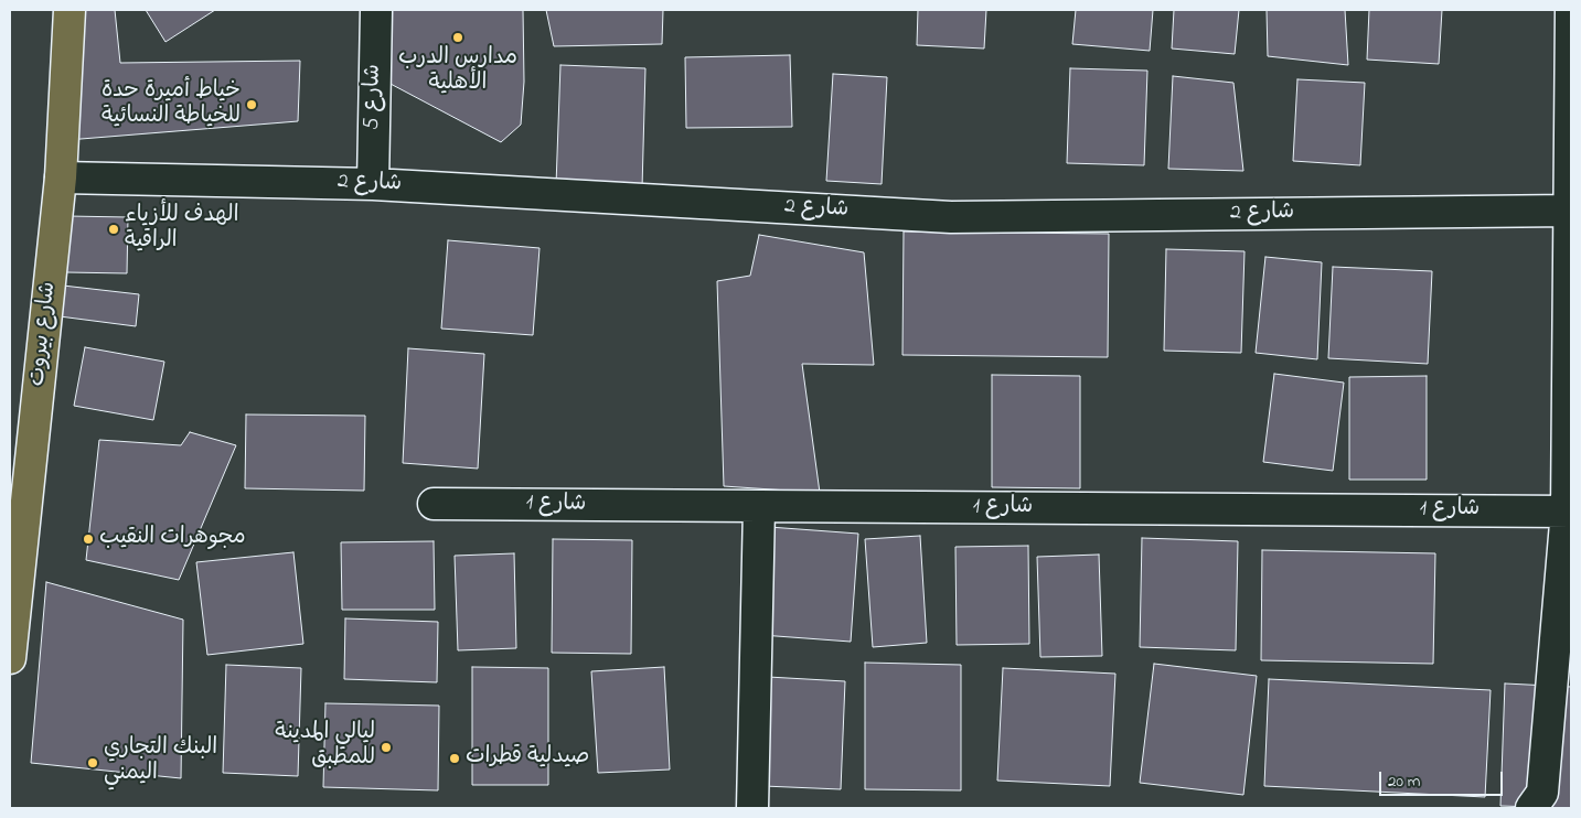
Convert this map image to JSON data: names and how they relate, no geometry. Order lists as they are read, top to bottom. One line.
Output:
{"streets":{"main road":["شارع بيروت"],"street":["شارع 5","شارع 2","شارع 1"]},"crossings":[["شارع 5","شارع 2"],["شارع 2","شارع بيروت"]],"places":["مدارس الدرب الأهلية","خياط أميرة حدة للخياطة النسائية","الهدف للأزياء الراقية","مجوهرات النقيب","ليالي المدينة للمطبق","صيدلية قطرات","البنك التجاري اليمني"],"scale_bar":"20 m"}
